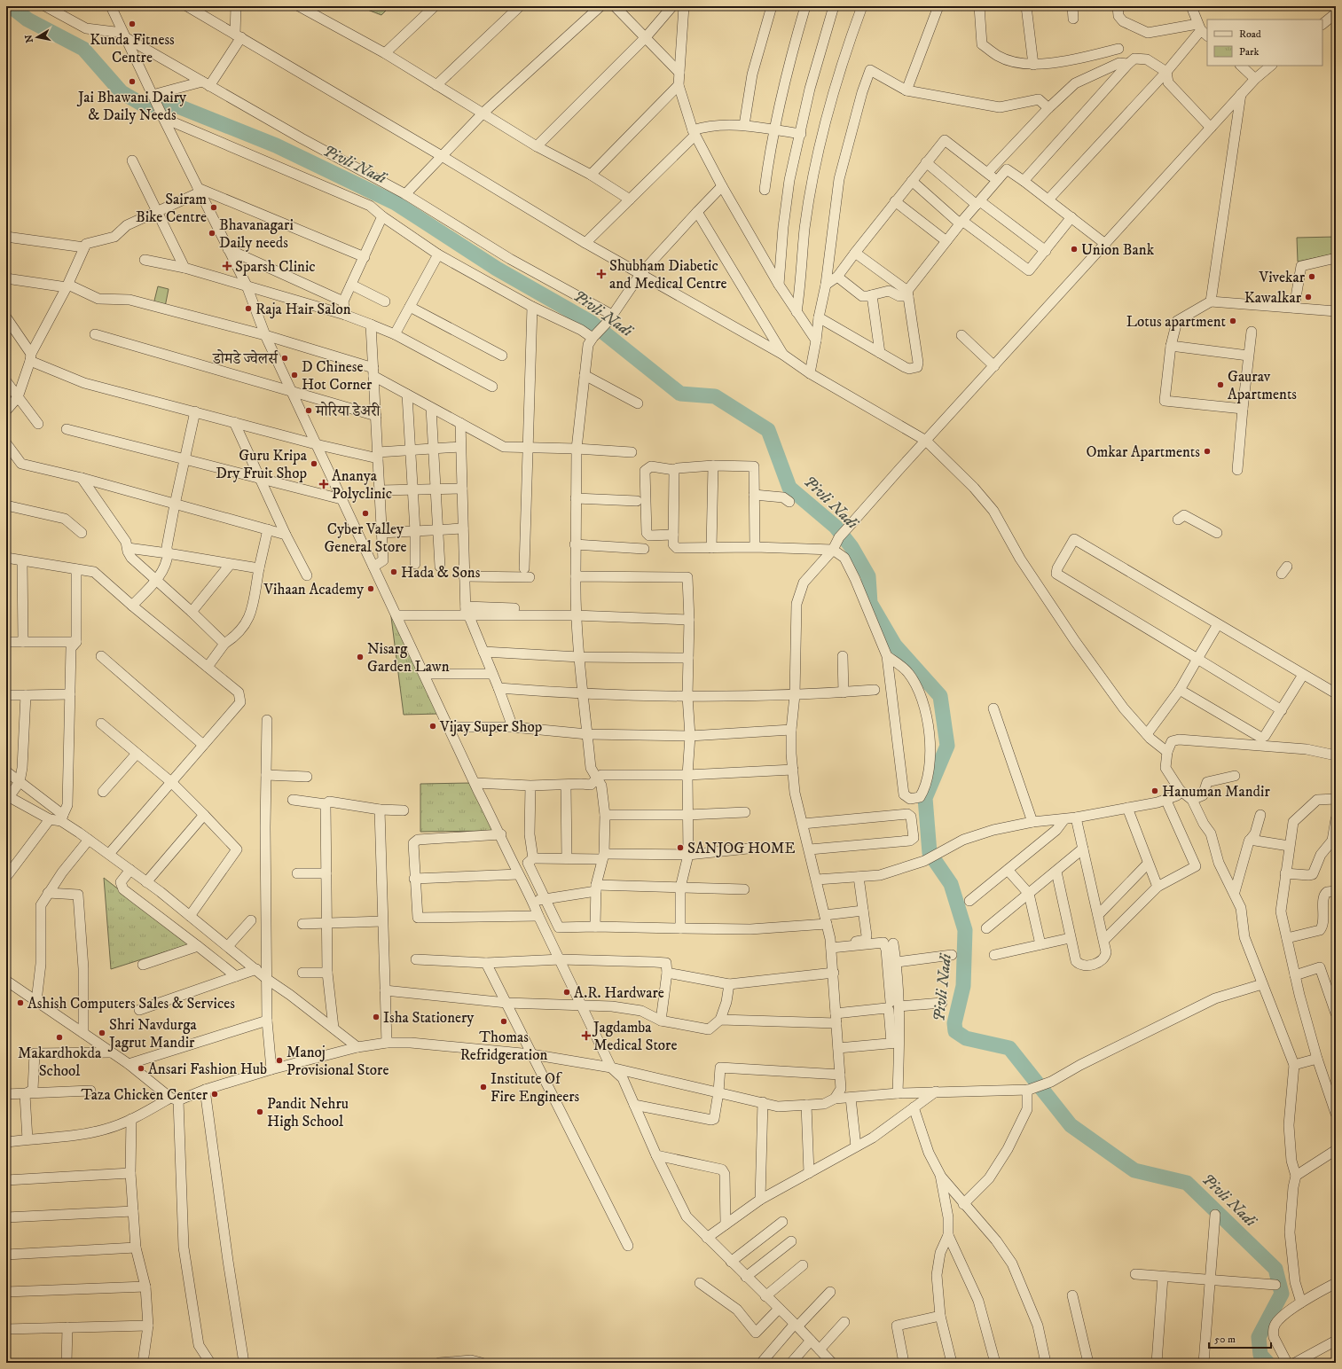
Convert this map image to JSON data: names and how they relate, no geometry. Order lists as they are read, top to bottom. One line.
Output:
{"water":["Pivli Nadi"],"places":{"other":["Kunda Fitness Centre","Jai Bhawani Dairy & Daily Needs","Sairam Bike Centre","Bhavanagari Daily needs","Union Bank","Vivekar","Kawalkar","Raja Hair Salon","Lotus apartment","डोमडे ज्वेलर्स","D Chinese Hot Corner","Gaurav Apartments","मोरिया डेअरी","Omkar Apartments","Guru Kripa Dry Fruit Shop","Cyber Valley General Store","Hada & Sons","Vihaan Academy","Nisarg Garden Lawn","Vijay Super Shop","Hanuman Mandir","SANJOG HOME","A.R. Hardware","Ashish Computers Sales & Services","Isha Stationery","Thomas Refridgeration","Shri Navdurga Jagrut Mandir","Makardhokda School","Manoj Provisional Store","Ansari Fashion Hub","Institute Of Fire Engineers","Taza Chicken Center","Pandit Nehru High School"],"health":["Sparsh Clinic","Shubham Diabetic and Medical Centre","Ananya Polyclinic","Jagdamba Medical Store"]},"legend":["Road","Park"],"scale_bar":"50 m","north":"left"}
